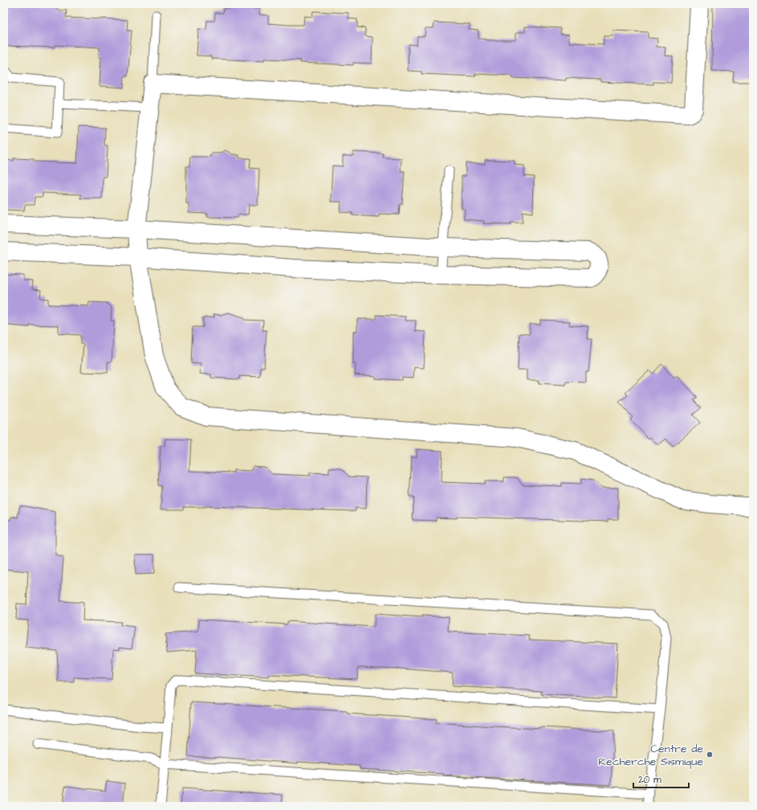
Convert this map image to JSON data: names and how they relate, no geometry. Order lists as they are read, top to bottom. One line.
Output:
{"places":["Centre de Recherche Sismique"],"scale_bar":"20 m"}
